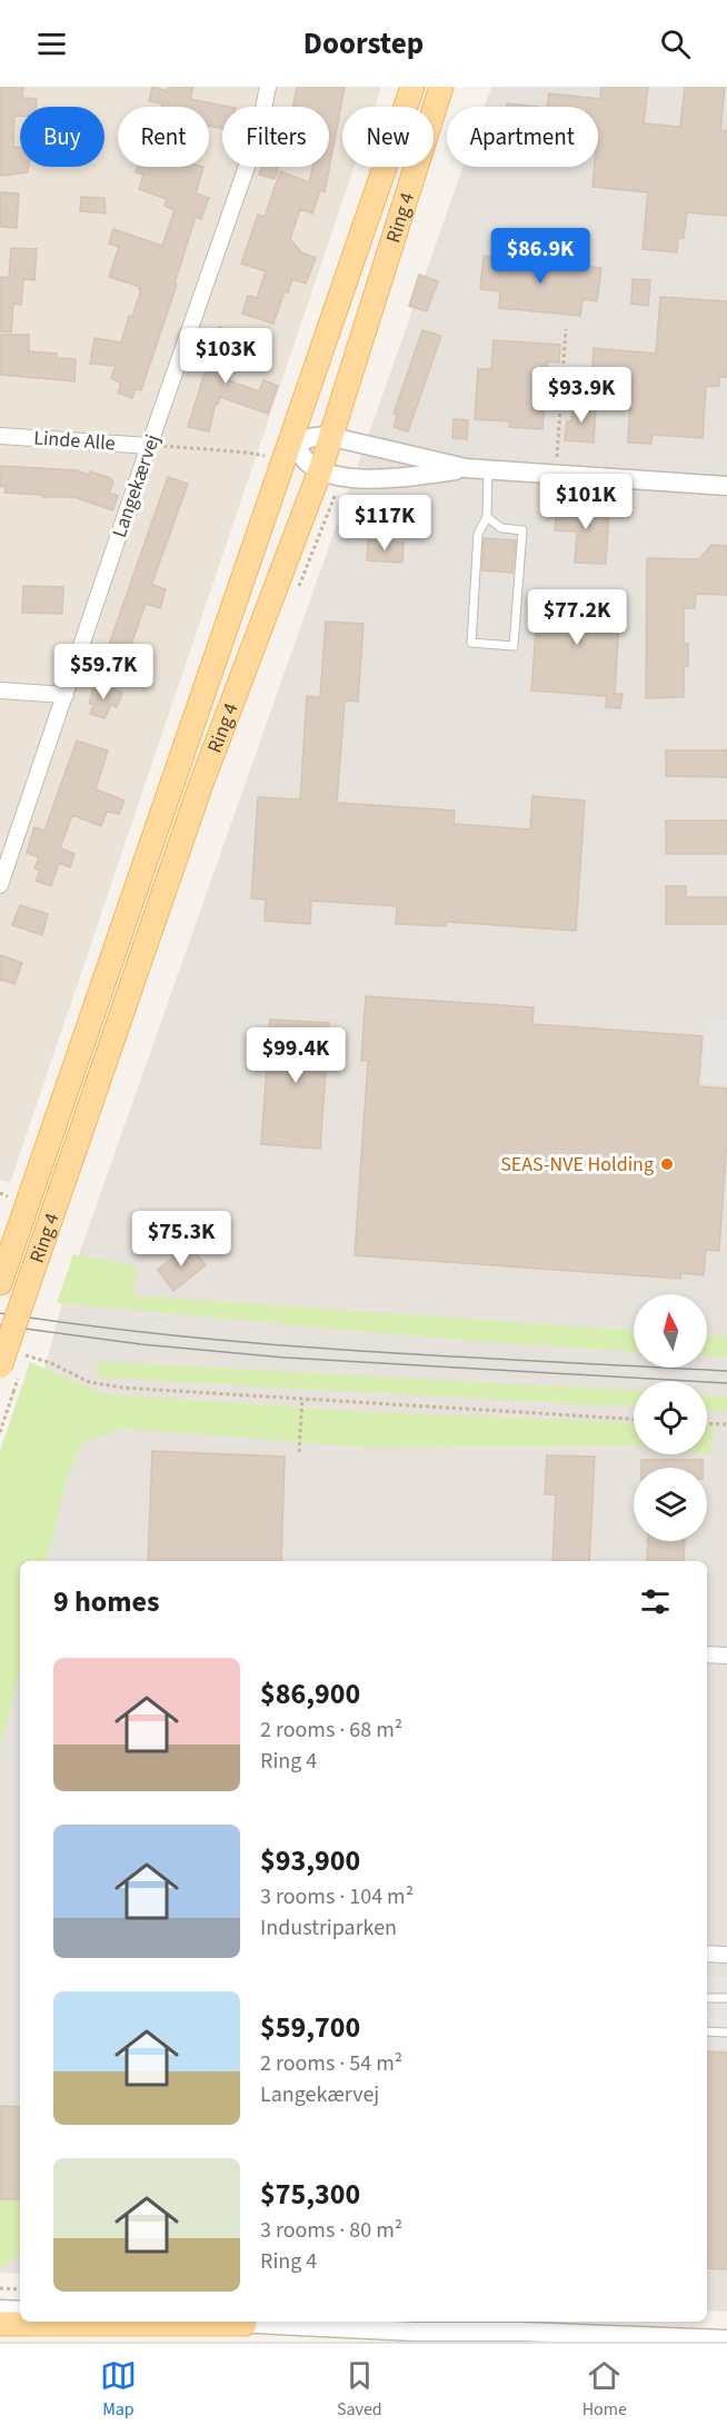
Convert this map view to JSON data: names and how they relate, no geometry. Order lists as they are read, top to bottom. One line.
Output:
{"streets":{"main road":["Ring 4"],"street":["Linde Alle","Langekærvej"]},"crossings":[["Linde Alle","Langekærvej"]],"places":["SEAS-NVE Holding"],"north":"top","page":{"header":"Doorstep","chip":["Buy","Rent","Filters","New","Apartment"],"price":["$86.9K","$103K","$93.9K","$101K","$117K","$77.2K","$59.7K","$99.4K","$75.3K"],"heading":"9 homes","list":[{"name":"$86,900","note":"2 rooms · 68 m² · Ring 4"},{"name":"$93,900","note":"3 rooms · 104 m² · Industriparken"},{"name":"$59,700","note":"2 rooms · 54 m² · Langekærvej"},{"name":"$75,300","note":"3 rooms · 80 m² · Ring 4"}],"tabs":["Map","Saved","Home"]}}
